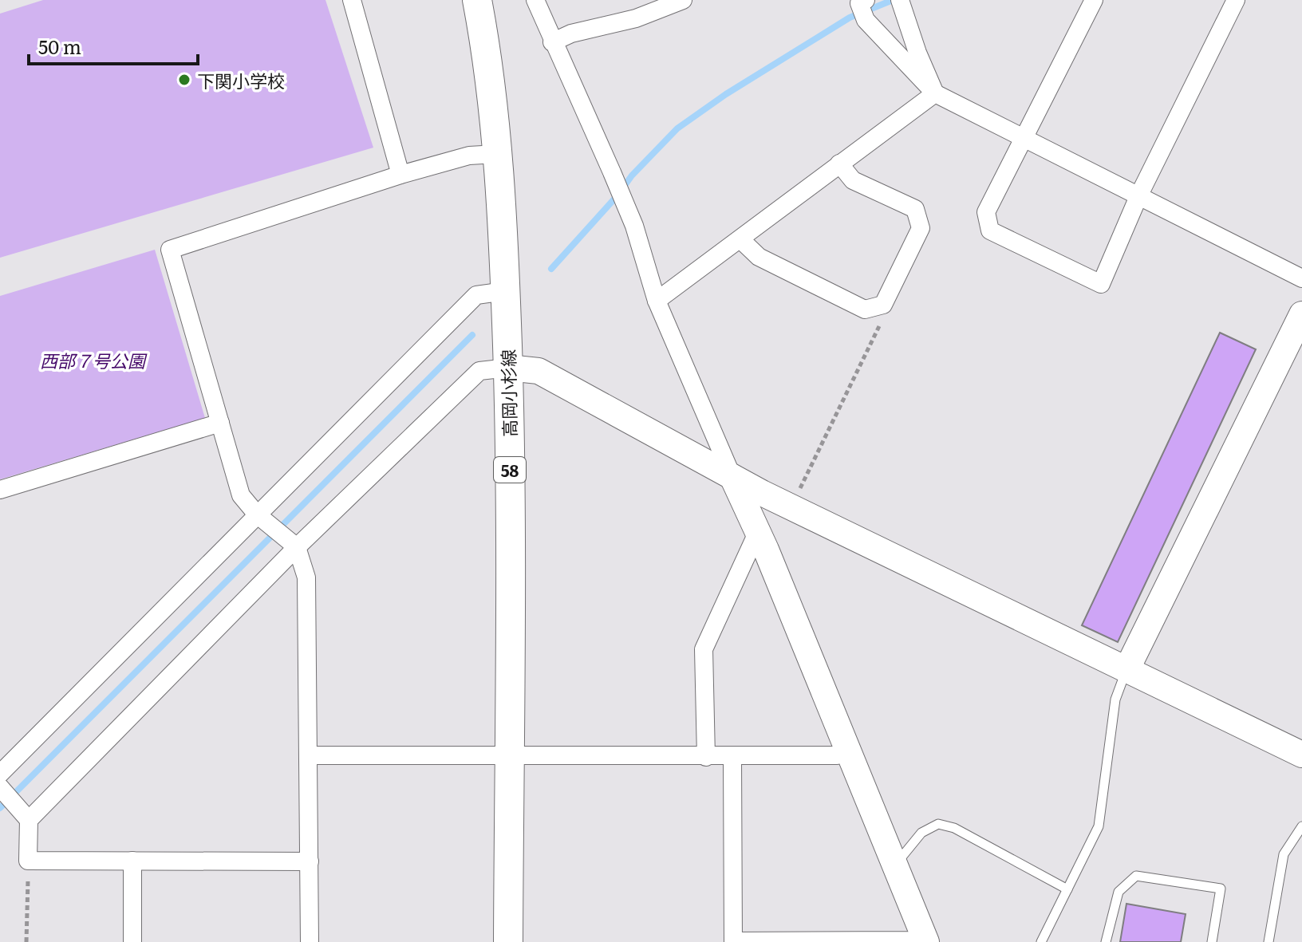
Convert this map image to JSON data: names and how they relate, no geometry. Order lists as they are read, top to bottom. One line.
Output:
{"streets":{"main road":["高岡小杉線","58"]},"parks":["西部７号公園"],"places":["下関小学校"],"scale_bar":"50 m"}
